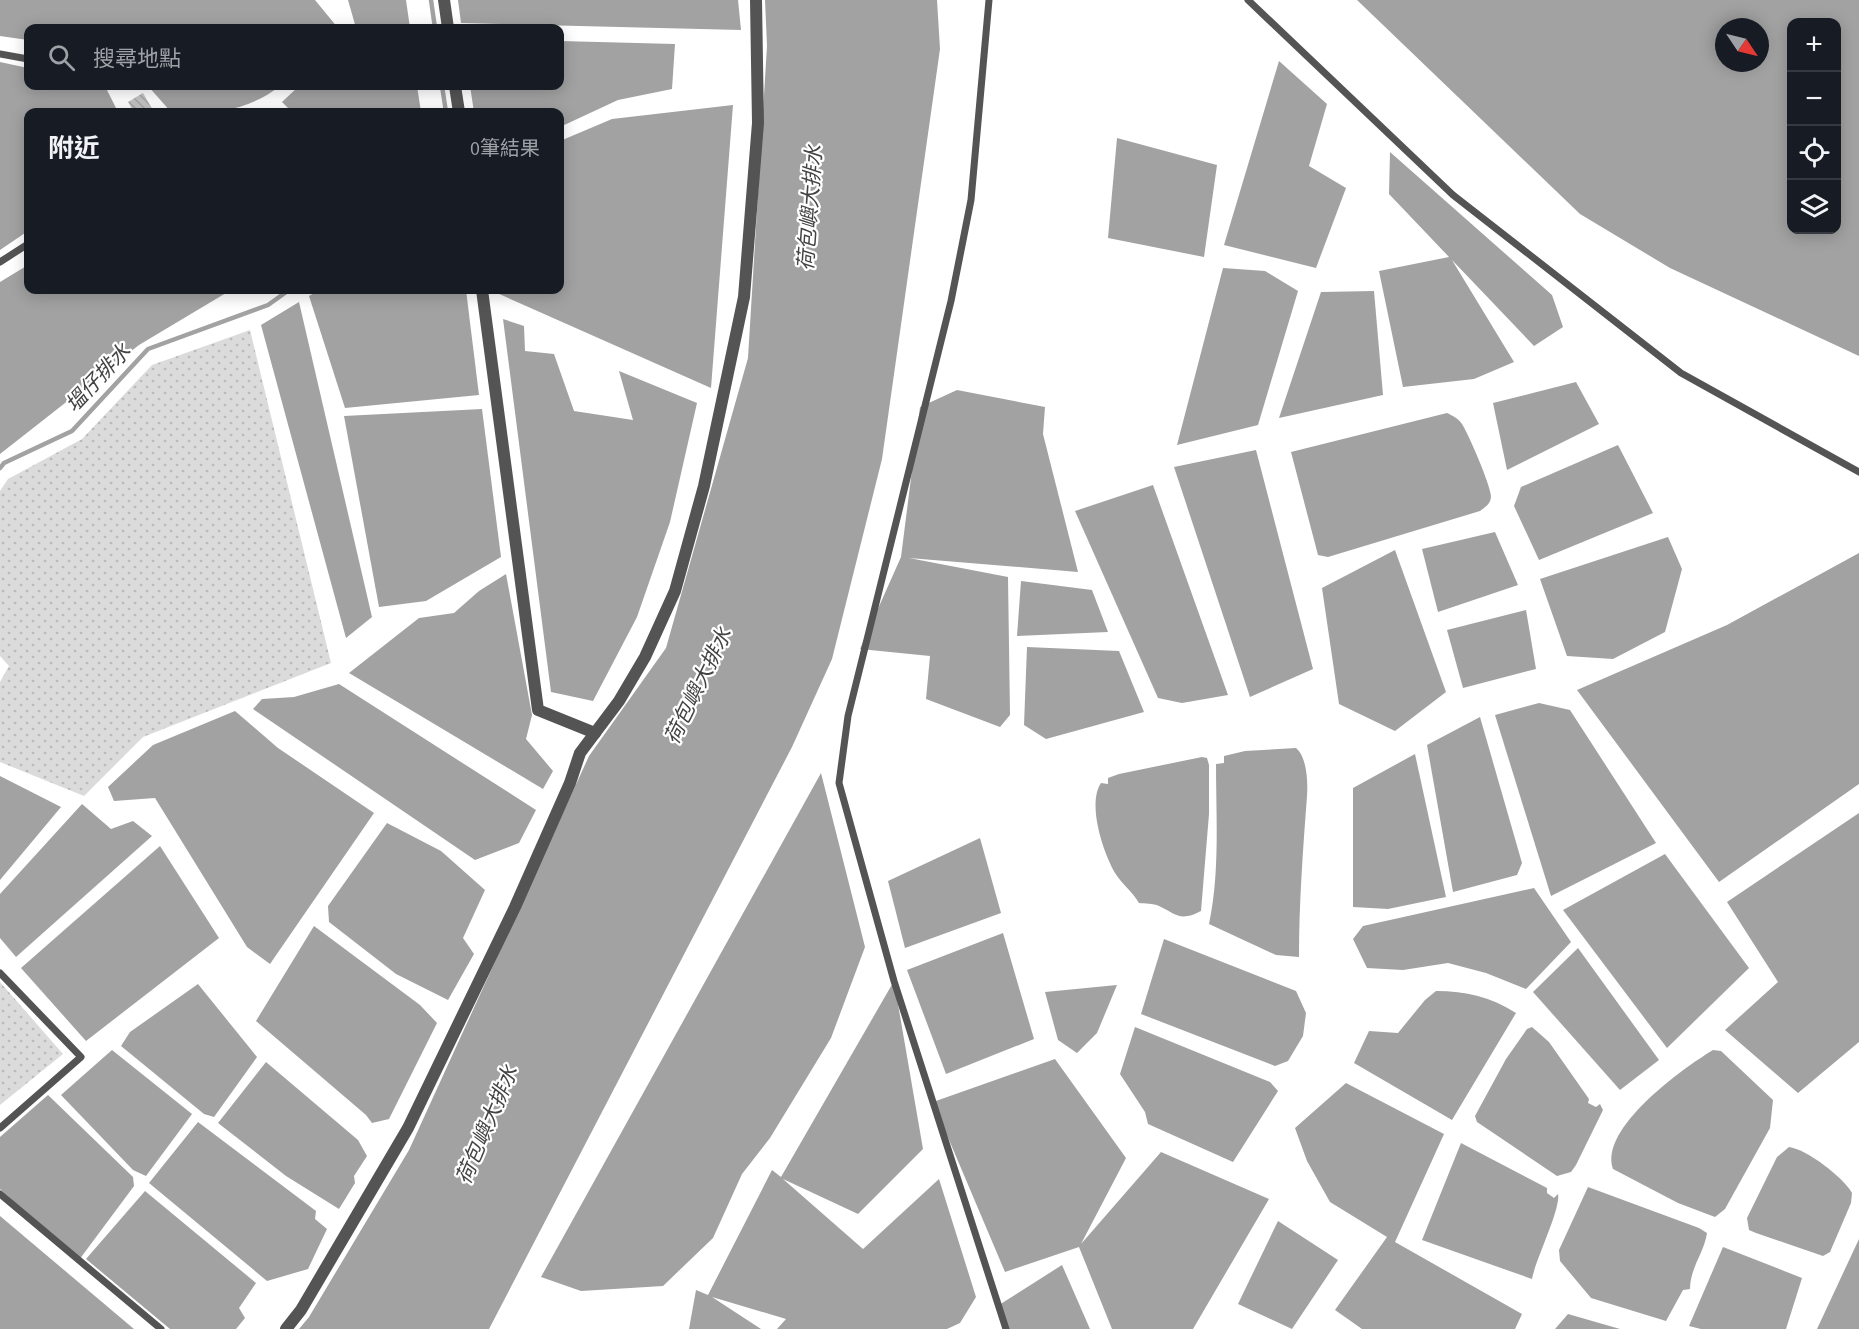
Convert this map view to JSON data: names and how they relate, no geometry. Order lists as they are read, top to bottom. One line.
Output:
{"water":["荷包嶼大排水","塭仔排水"],"north":"bottom right","page":{"map_buttons":["+","−"],"search":"搜尋地點","heading":["附近","0筆結果"]}}
